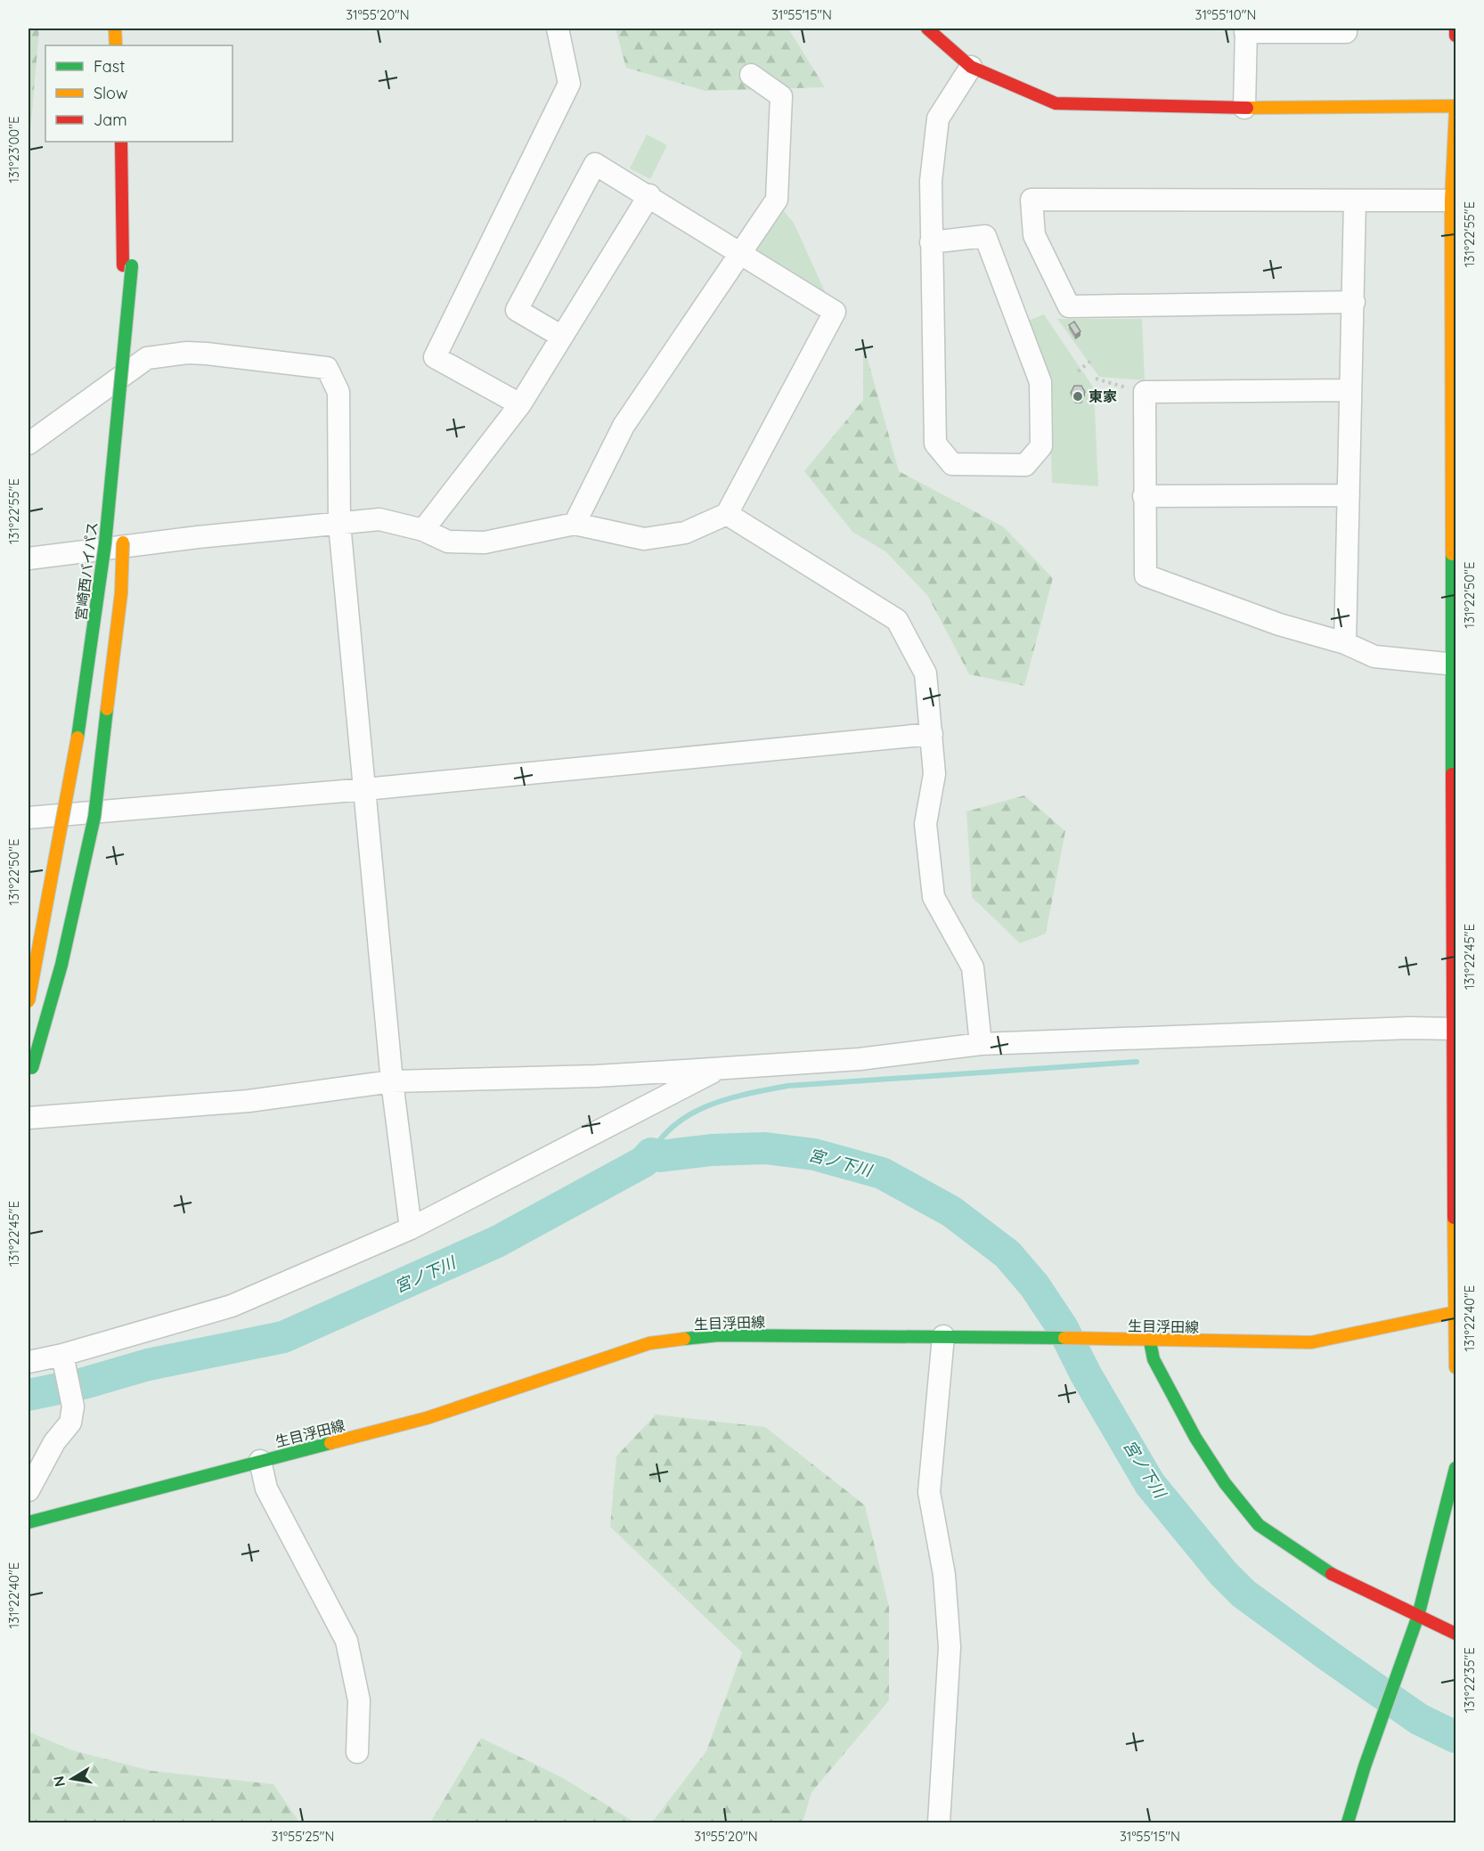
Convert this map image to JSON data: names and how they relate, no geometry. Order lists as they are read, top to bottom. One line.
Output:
{"streets":{"main road":["宮崎西バイパス","生目浮田線"]},"water":["宮ノ下川"],"places":["東家"],"legend":["Fast","Slow","Jam"],"north":"left","coordinates":["31°55'20\"N","31°55'15\"N","31°55'10\"N","131°23'00\"E","131°22'55\"E","131°22'50\"E","131°22'45\"E","131°22'40\"E","131°22'35\"E","31°55'25\"N"]}
